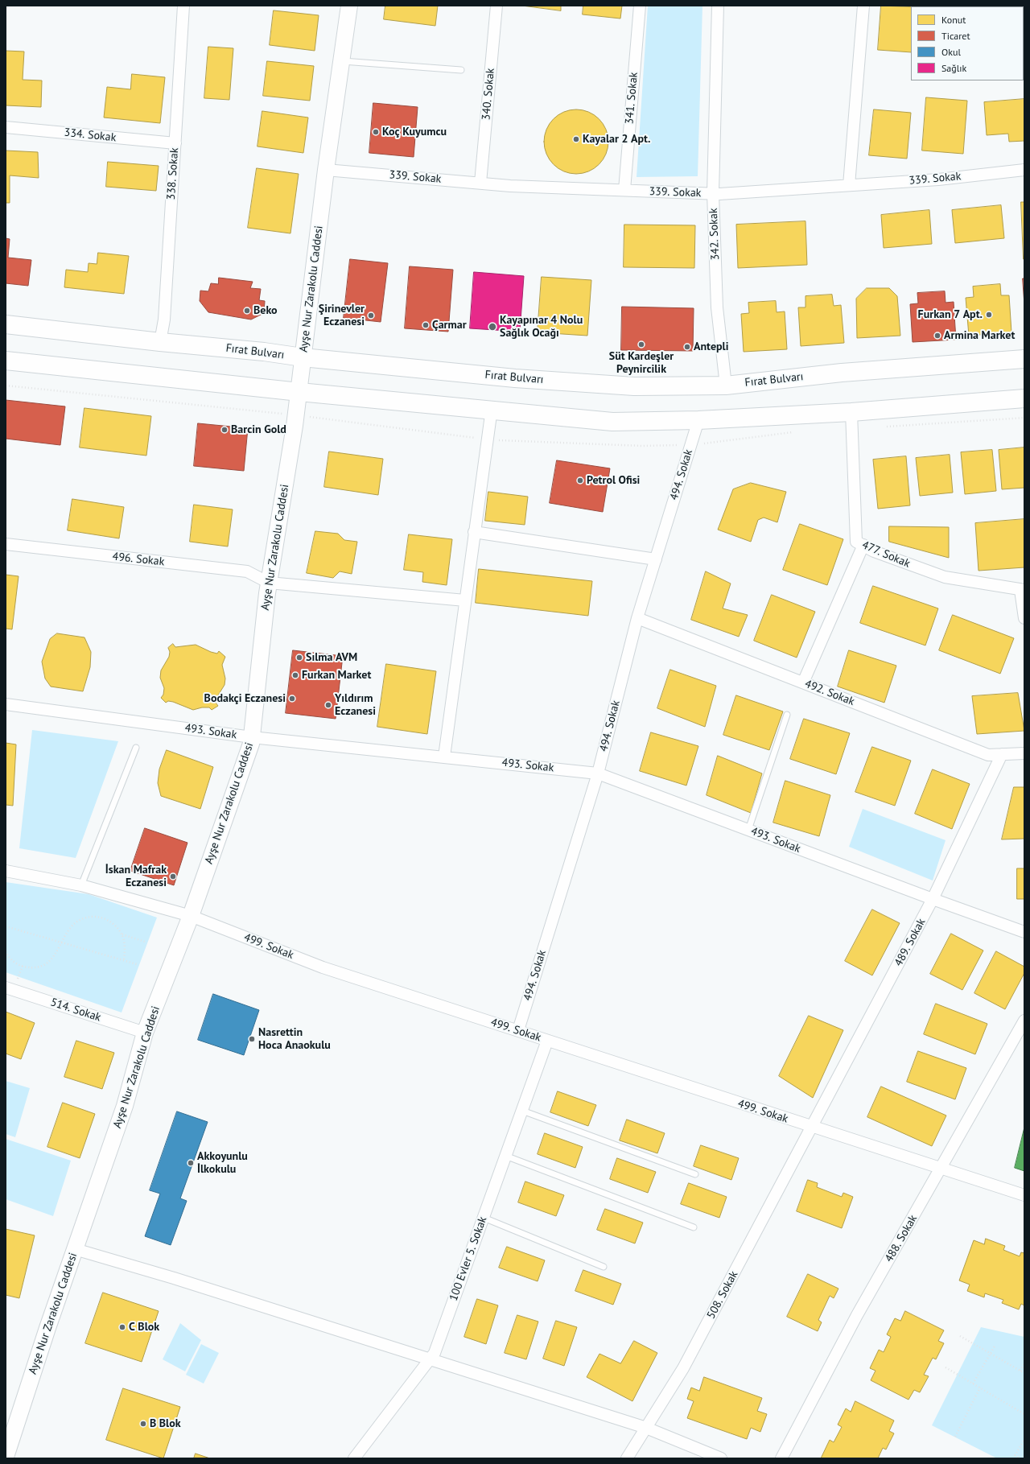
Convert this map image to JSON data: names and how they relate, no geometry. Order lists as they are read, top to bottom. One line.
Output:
{"streets":{"main road":["Fırat Bulvarı"],"street":["340. Sokak","341. Sokak","334. Sokak","338. Sokak","339. Sokak","342. Sokak","Ayşe Nur Zarakolu Caddesi","494. Sokak","477. Sokak","496. Sokak","492. Sokak","493. Sokak","489. Sokak","499. Sokak","514. Sokak","488. Sokak","100 Evler 5. Sokak","508. Sokak"]},"crossings":[["340. Sokak","339. Sokak"],["341. Sokak","339. Sokak"],["334. Sokak","338. Sokak"],["338. Sokak","Fırat Bulvarı"],["339. Sokak","342. Sokak"],["339. Sokak","Ayşe Nur Zarakolu Caddesi"],["342. Sokak","Fırat Bulvarı"],["Ayşe Nur Zarakolu Caddesi","Fırat Bulvarı"],["Ayşe Nur Zarakolu Caddesi","496. Sokak"],["Ayşe Nur Zarakolu Caddesi","493. Sokak"],["Ayşe Nur Zarakolu Caddesi","499. Sokak"],["Ayşe Nur Zarakolu Caddesi","514. Sokak"],["494. Sokak","492. Sokak"],["494. Sokak","493. Sokak"],["494. Sokak","499. Sokak"],["492. Sokak","489. Sokak"],["493. Sokak","489. Sokak"],["489. Sokak","499. Sokak"],["489. Sokak","508. Sokak"],["499. Sokak","488. Sokak"],["499. Sokak","100 Evler 5. Sokak"],["499. Sokak","508. Sokak"]],"places":["Koç Kuyumcu","Kayalar 2 Apt.","Beko","Furkan 7 Apt.","Şirinevler Eczanesi","Çarmar","Kayapınar 4 Nolu Sağlık Ocağı","Armina Market","Süt Kardeşler Peynircilik","Antepli","Barcin Gold","Petrol Ofisi","Sılma AVM","Furkan Market","Bodakçi Eczanesi","Yıldırım Eczanesi","İskan Mafrak Eczanesi","Nasrettin Hoca Anaokulu","Akkoyunlu İlkokulu","C Blok","B Blok"],"legend":["Konut","Ticaret","Okul","Sağlık"]}
